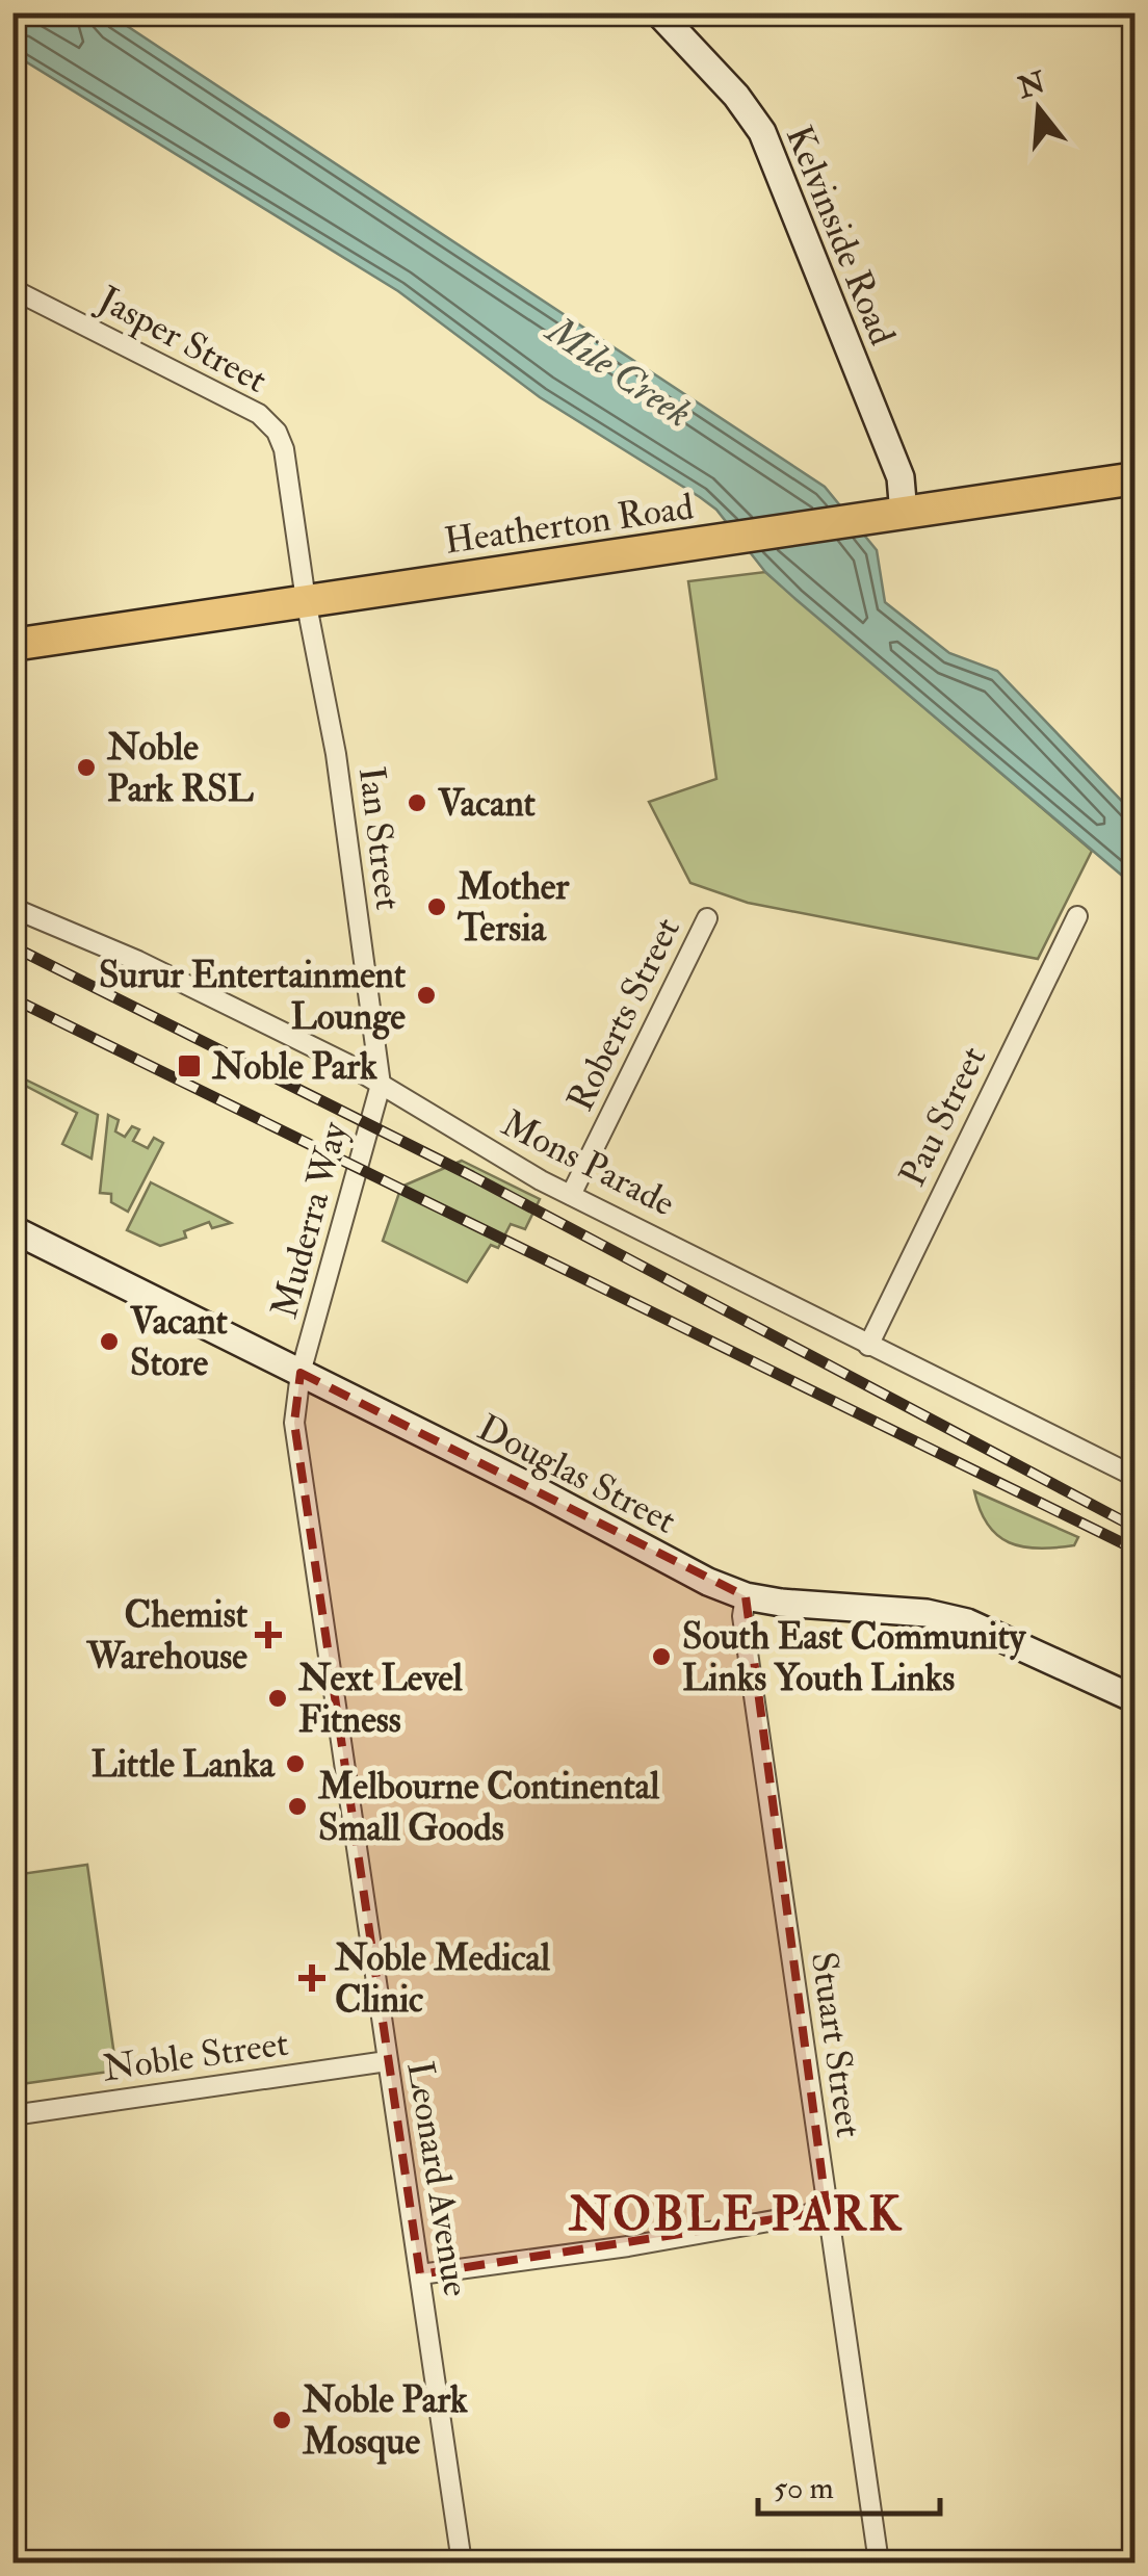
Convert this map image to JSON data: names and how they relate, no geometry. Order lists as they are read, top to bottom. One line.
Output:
{"streets":{"main road":["Kelvinside Road","Heatherton Road","Douglas Street"],"street":["Jasper Street","Ian Street","Roberts Street","Pau Street","Mons Parade","Muderra Way","Stuart Street","Noble Street","Leonard Avenue"]},"crossings":[["Kelvinside Road","Heatherton Road"],["Jasper Street","Heatherton Road"],["Jasper Street","Ian Street"],["Heatherton Road","Ian Street"],["Ian Street","Mons Parade"],["Ian Street","Muderra Way"],["Roberts Street","Mons Parade"],["Pau Street","Mons Parade"],["Mons Parade","Muderra Way"],["Muderra Way","Douglas Street"],["Muderra Way","Leonard Avenue"],["Douglas Street","Stuart Street"],["Douglas Street","Leonard Avenue"],["Noble Street","Leonard Avenue"]],"districts":["NOBLE PARK"],"water":["Mile Creek"],"places":{"other":["Noble Park RSL","Vacant","Mother Tersia","Surur Entertainment Lounge","Vacant Store","South East Community Links Youth Links","Next Level Fitness","Little Lanka","Melbourne Continental Small Goods","Noble Park Mosque"],"transit":["Noble Park"],"health":["Chemist Warehouse","Noble Medical Clinic"]},"scale_bar":"50 m","north":"top"}
